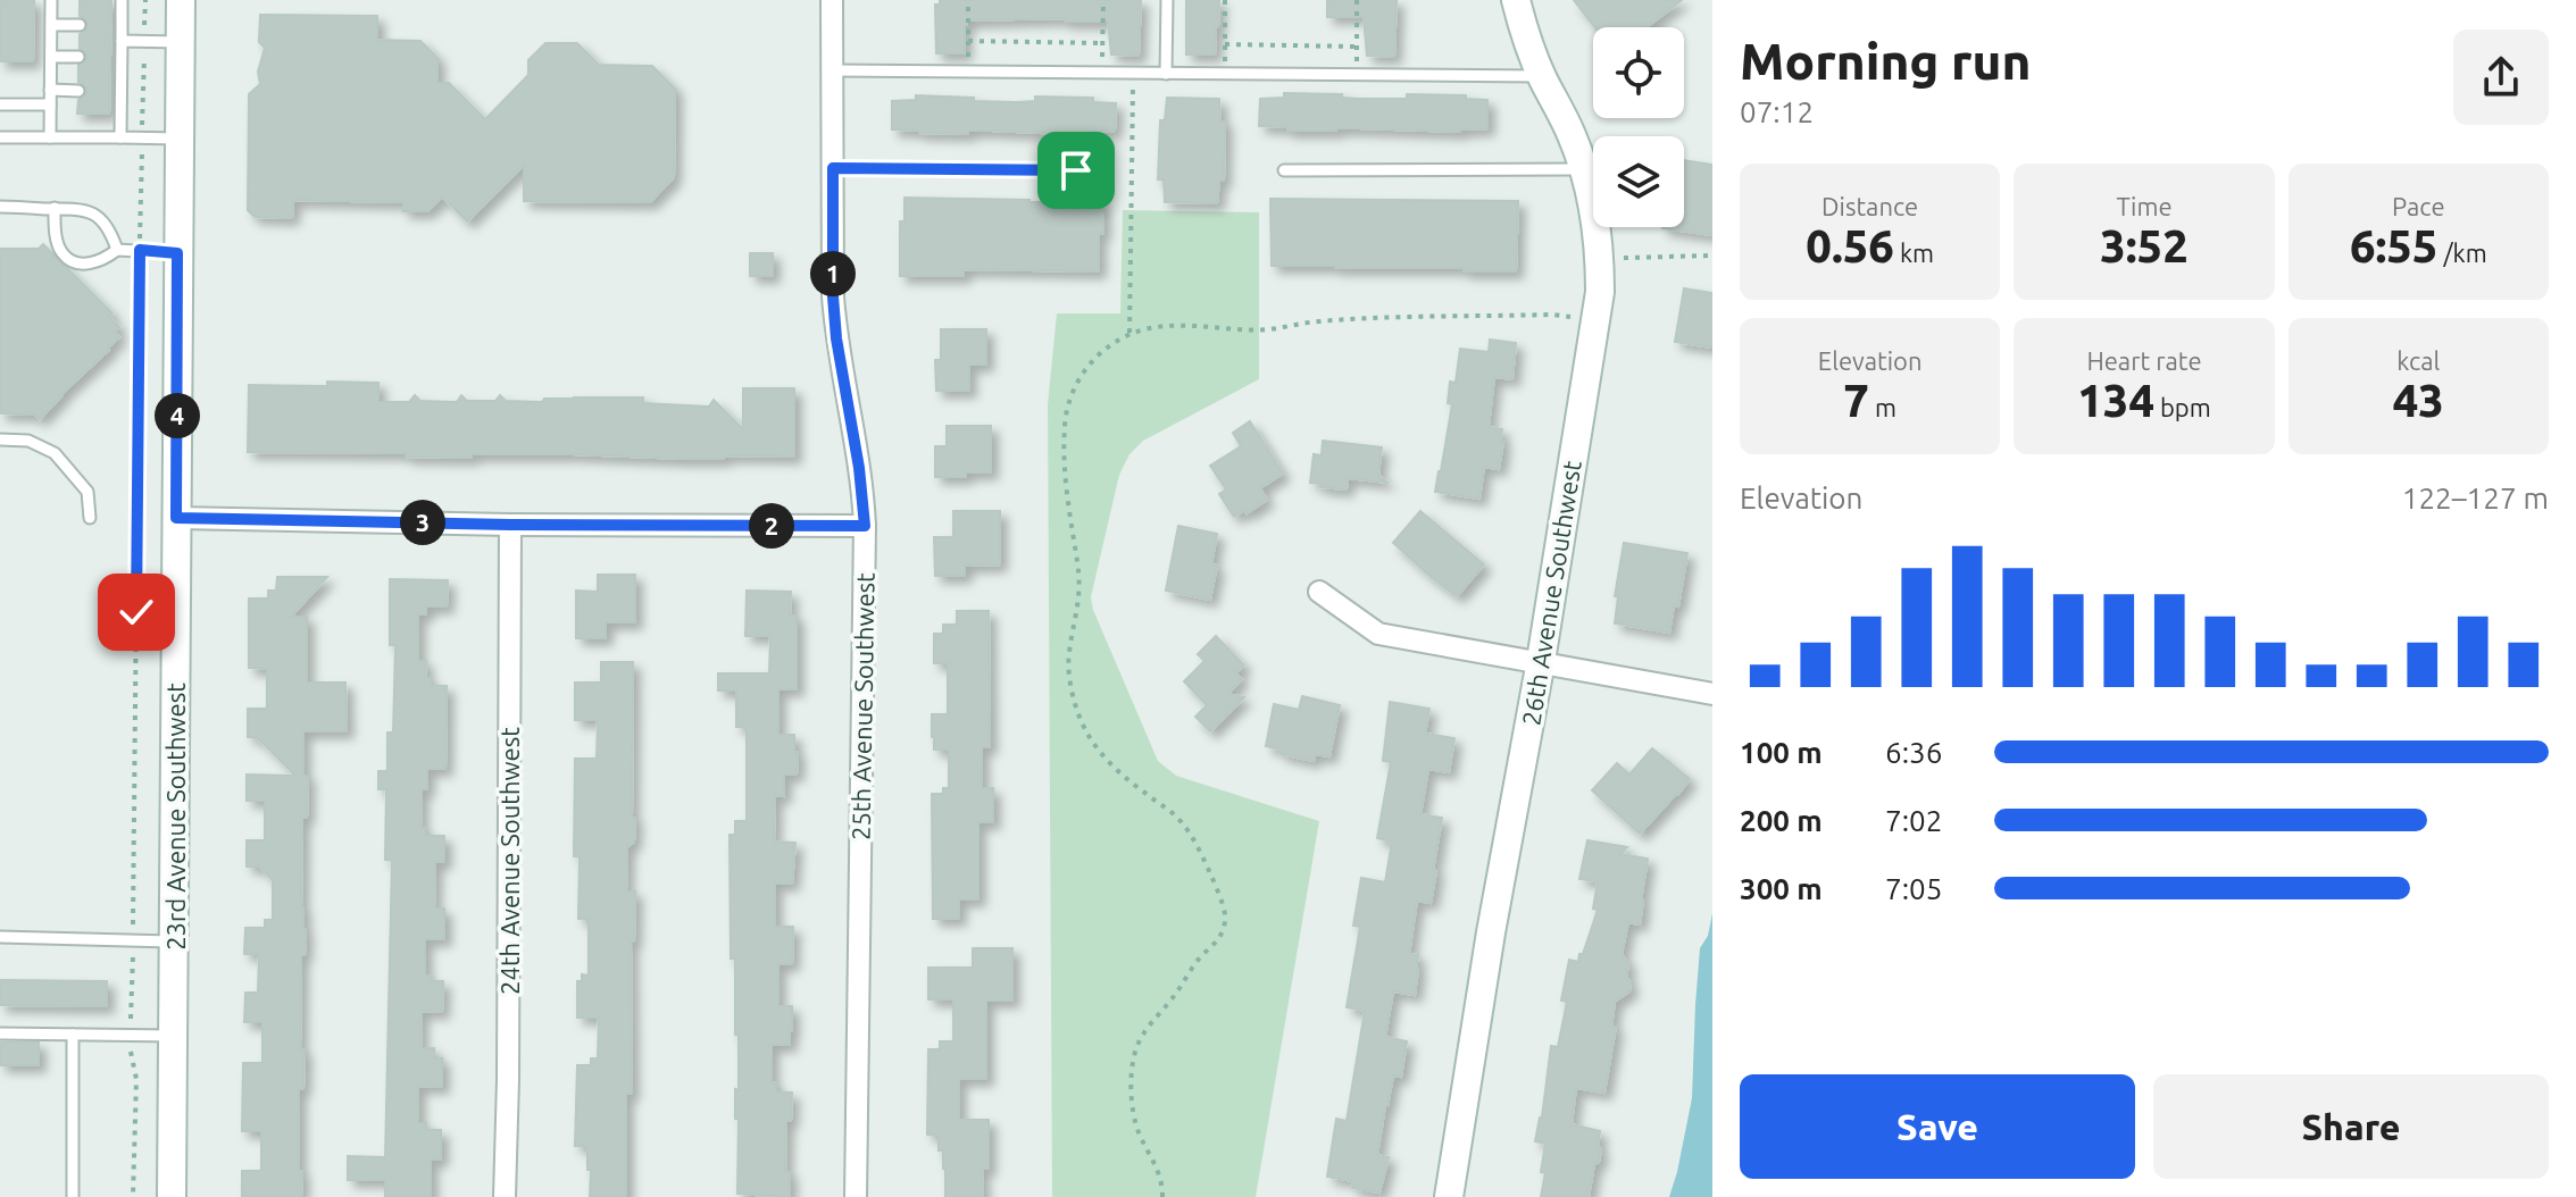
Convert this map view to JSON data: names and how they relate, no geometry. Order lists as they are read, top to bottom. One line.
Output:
{"streets":{"street":["26th Avenue Southwest","25th Avenue Southwest","23rd Avenue Southwest","24th Avenue Southwest"]},"page":{"heading":["Morning run","07:12"],"stats":[["Distance","0.56 km"],["Time","3:52"],["Pace","6:55 /km"],["Elevation","7 m"],["Heart rate","134 bpm"],["kcal","43"]],"pins":["1","4","3","2"],"chart":["Elevation","122–127 m"],"list":[{"name":"100 m","note":"6:36"},{"name":"200 m","note":"7:02"},{"name":"300 m","note":"7:05"}],"buttons":["Save","Share"]}}
